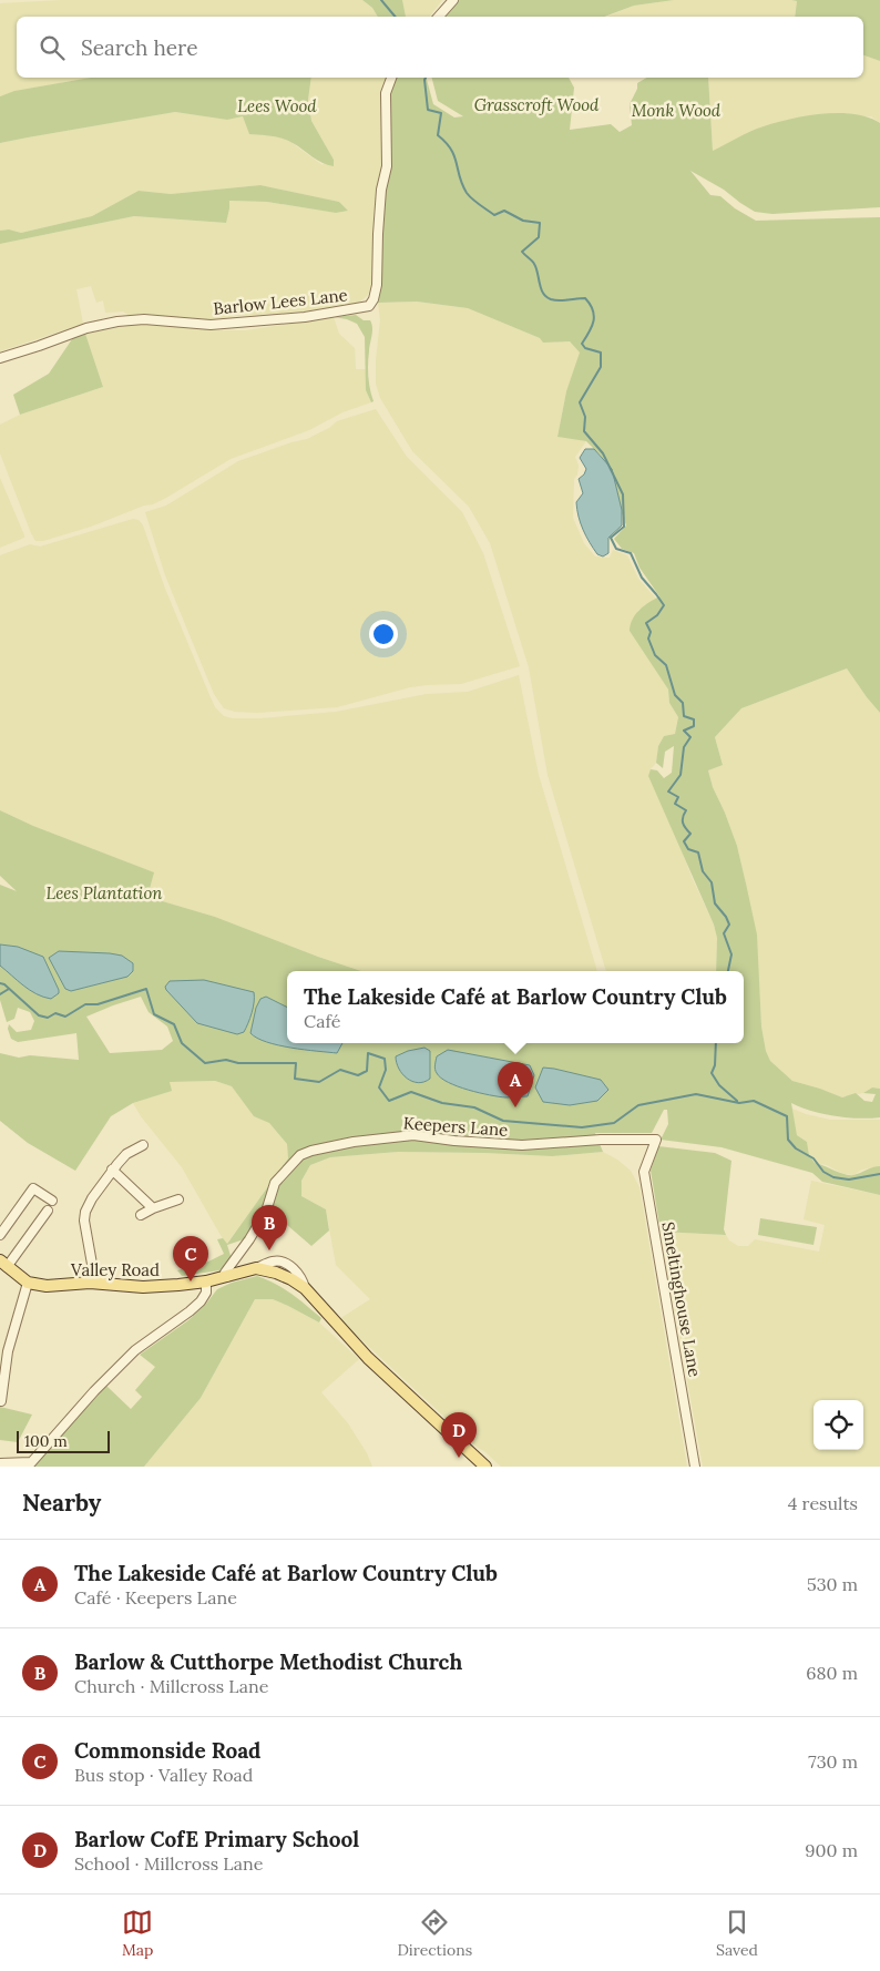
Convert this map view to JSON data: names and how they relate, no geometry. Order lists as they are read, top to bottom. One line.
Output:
{"streets":{"main road":["Valley Road"],"street":["Barlow Lees Lane","Keepers Lane","Smeltinghouse Lane"]},"crossings":[["Keepers Lane","Valley Road"],["Keepers Lane","Smeltinghouse Lane"]],"parks":["Grasscroft Wood","Lees Wood","Monk Wood","Lees Plantation"],"scale_bar":"100 m","page":{"search":"Search here","popup":["The Lakeside Café at Barlow Country Club","Café"],"pins":["A","B","C","D"],"scale":"100 m","heading":["Nearby","4 results"],"list":[{"mark":"A","name":"The Lakeside Café at Barlow Country Club","note":"Café · Keepers Lane","value":"530 m"},{"mark":"B","name":"Barlow & Cutthorpe Methodist Church","note":"Church · Millcross Lane","value":"680 m"},{"mark":"C","name":"Commonside Road","note":"Bus stop · Valley Road","value":"730 m"},{"mark":"D","name":"Barlow CofE Primary School","note":"School · Millcross Lane","value":"900 m"}],"nav":["Map","Directions","Saved"]}}
